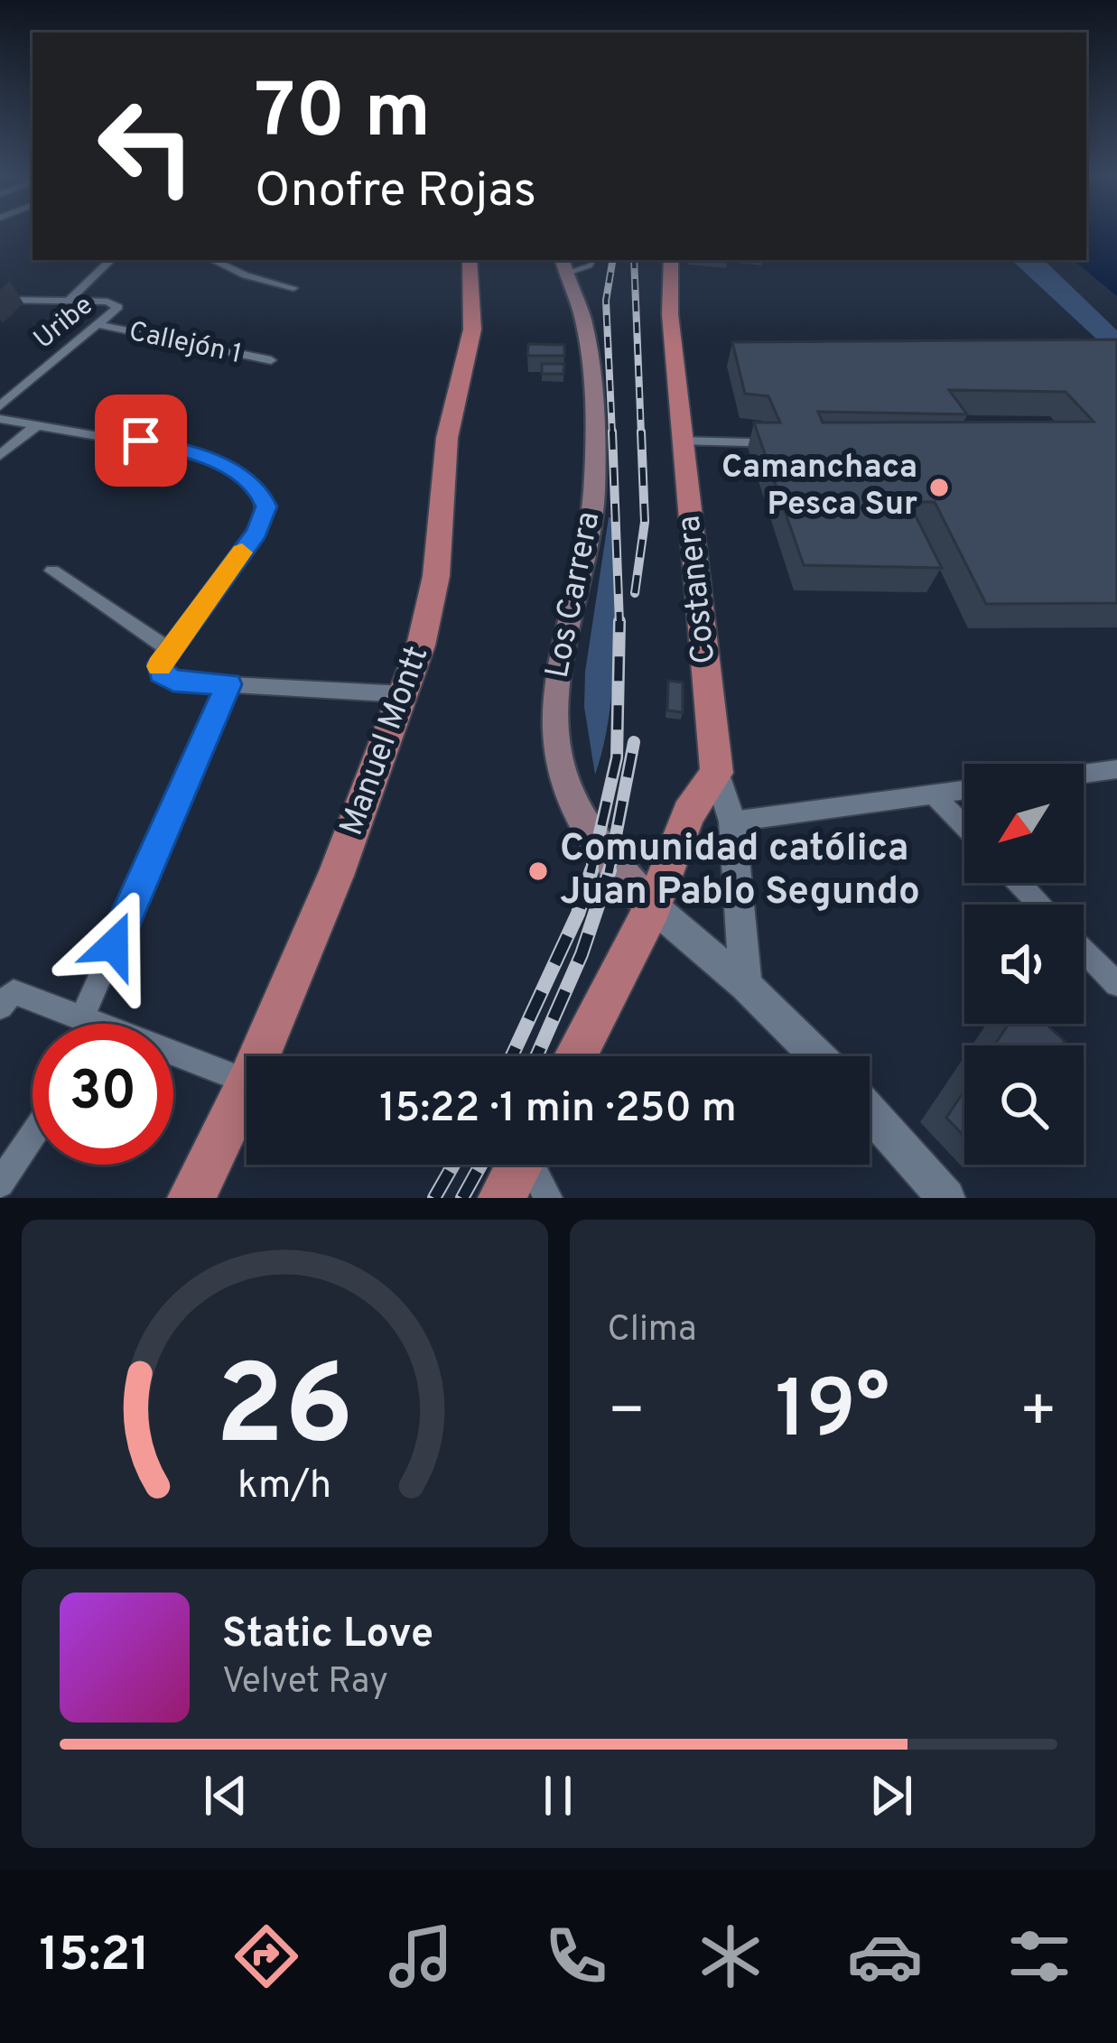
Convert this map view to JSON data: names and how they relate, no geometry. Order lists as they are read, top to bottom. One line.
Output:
{"streets":{"main road":["Costanera","Los Carrera","Manuel Montt"],"street":["Uribe","Callejón 1"]},"crossings":[["Uribe","Callejón 1"]],"places":["Camanchaca Pesca Sur","Comunidad católica Juan Pablo Segundo"],"north":"bottom left","page":{"turn":["70 m","Onofre Rojas"],"limit":"30","trip":"15:22 · 1 min · 250 m","tile":"Clima","heat":["−","19°","+"],"song":["Static Love","Velvet Ray"],"tabs":"15:21","gauge":["26","km/h"]}}
